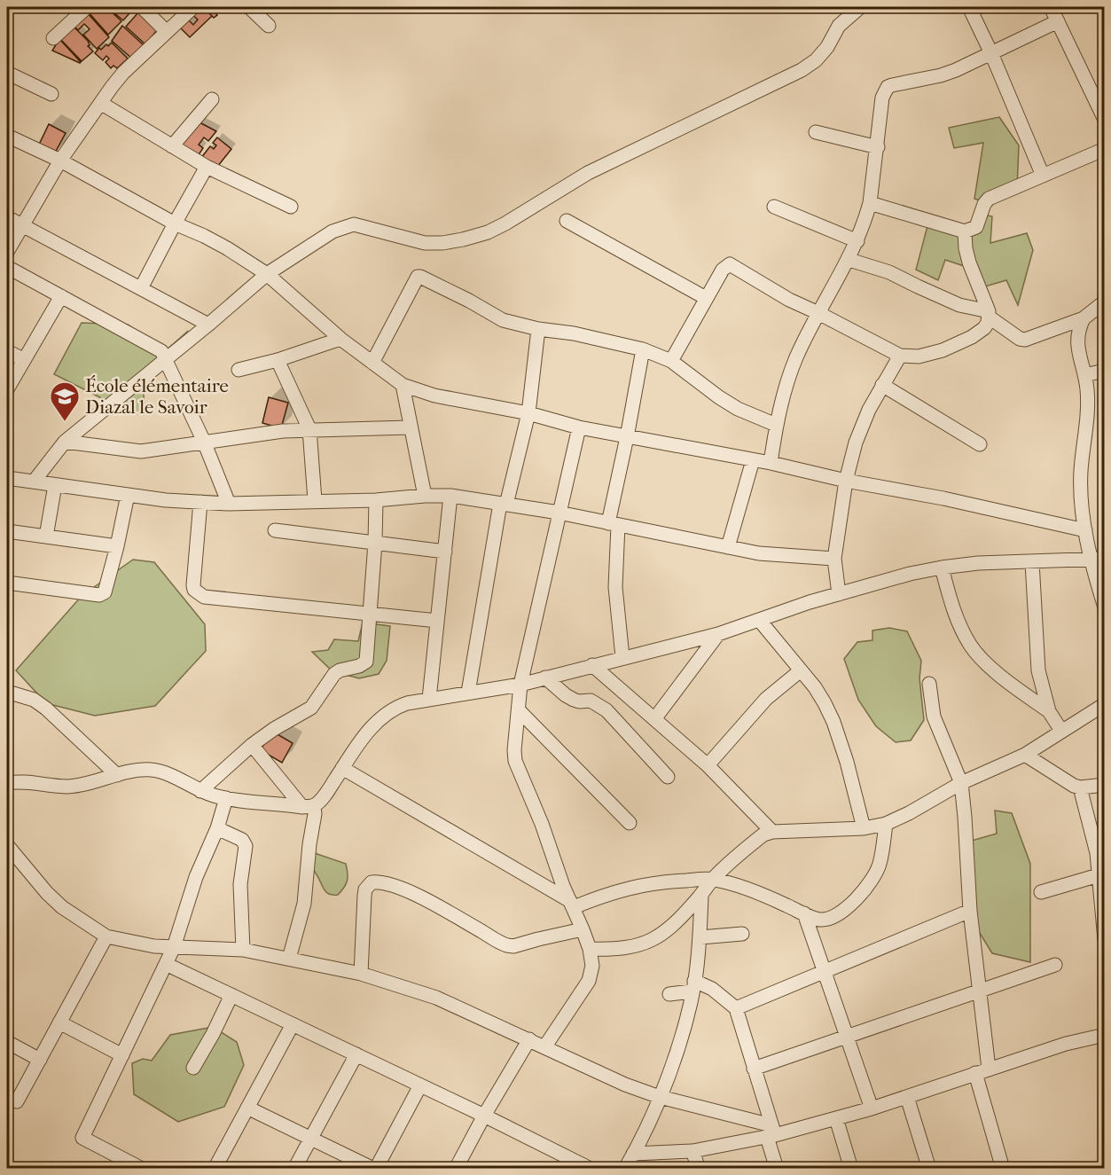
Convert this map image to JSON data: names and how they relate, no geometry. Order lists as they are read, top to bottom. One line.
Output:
{"places":{"school or university":["École élémentaire Diazal le Savoir"]}}
